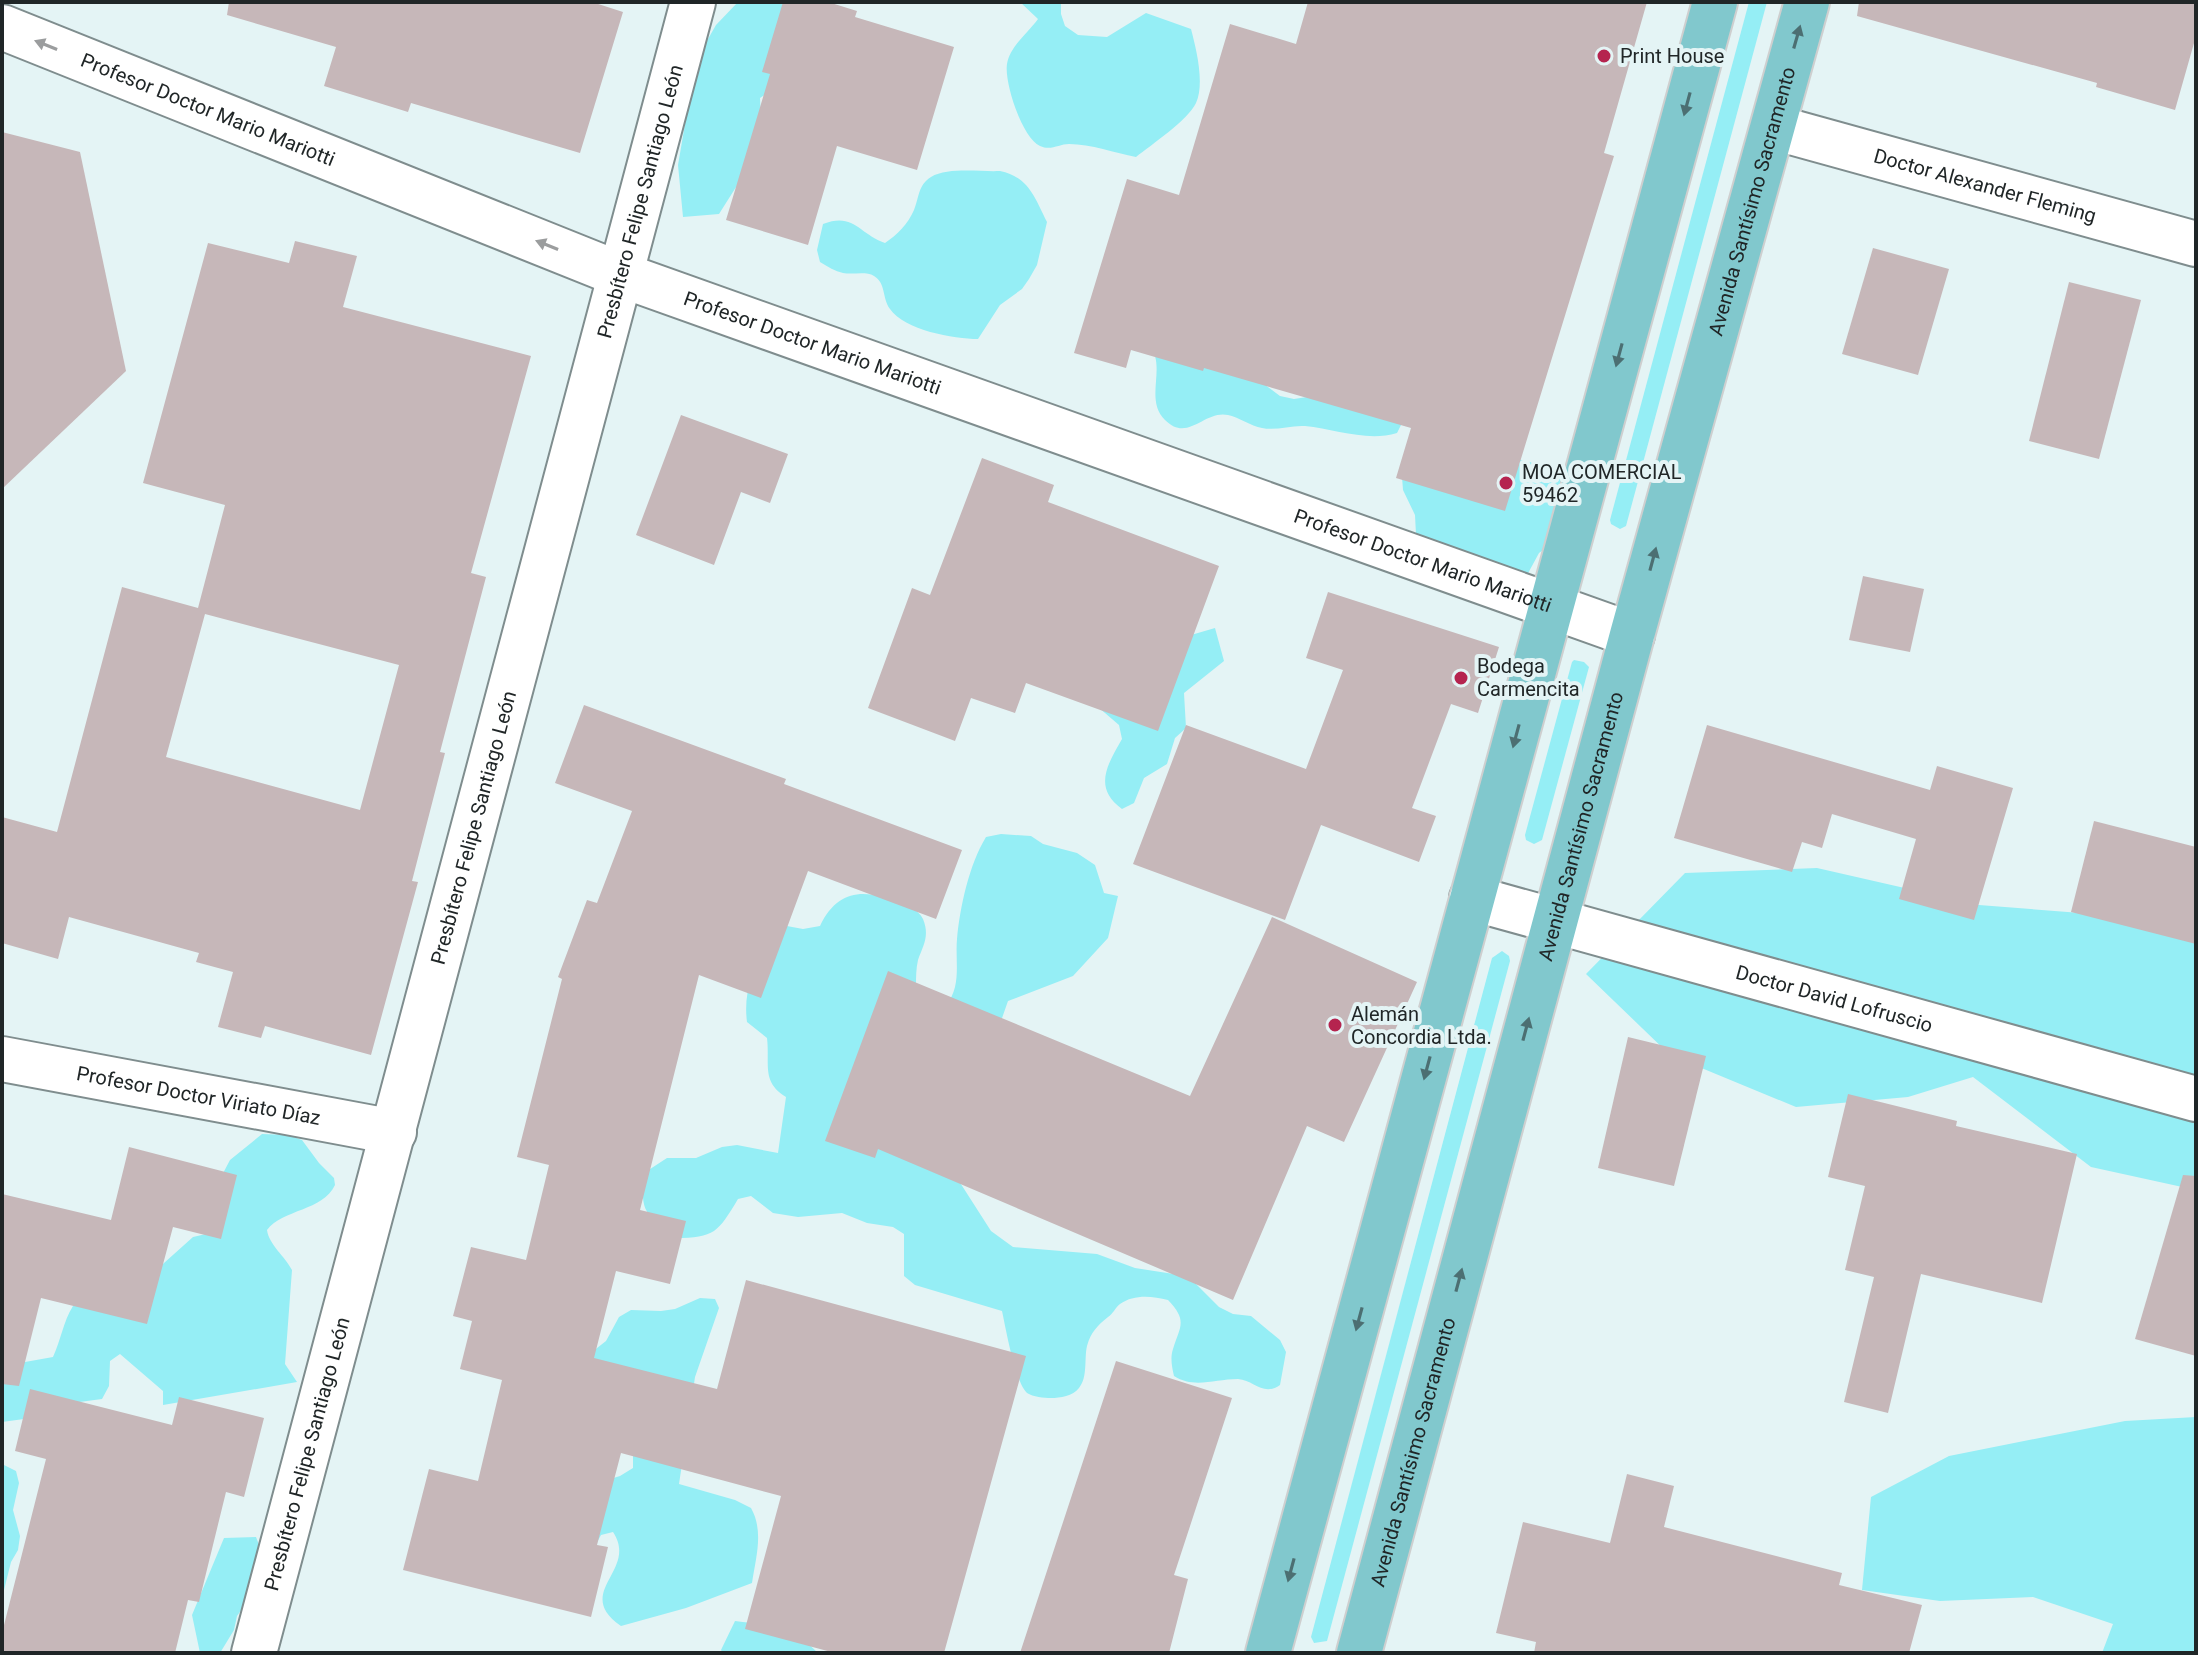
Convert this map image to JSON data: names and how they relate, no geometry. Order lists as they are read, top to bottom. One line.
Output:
{"streets":{"main road":["Avenida Santísimo Sacramento"],"street":["Profesor Doctor Mario Mariotti","Doctor Alexander Fleming","Presbítero Felipe Santiago León","Doctor David Lofruscio","Profesor Doctor Viriato Díaz"]},"crossings":[["Profesor Doctor Mario Mariotti","Presbítero Felipe Santiago León"],["Profesor Doctor Mario Mariotti","Avenida Santísimo Sacramento"],["Doctor Alexander Fleming","Avenida Santísimo Sacramento"],["Presbítero Felipe Santiago León","Profesor Doctor Viriato Díaz"],["Avenida Santísimo Sacramento","Doctor David Lofruscio"]],"one_way":["Profesor Doctor Mario Mariotti"],"places":["Print House","MOA COMERCIAL 59462","Bodega Carmencita","Alemán Concordia Ltda."]}
